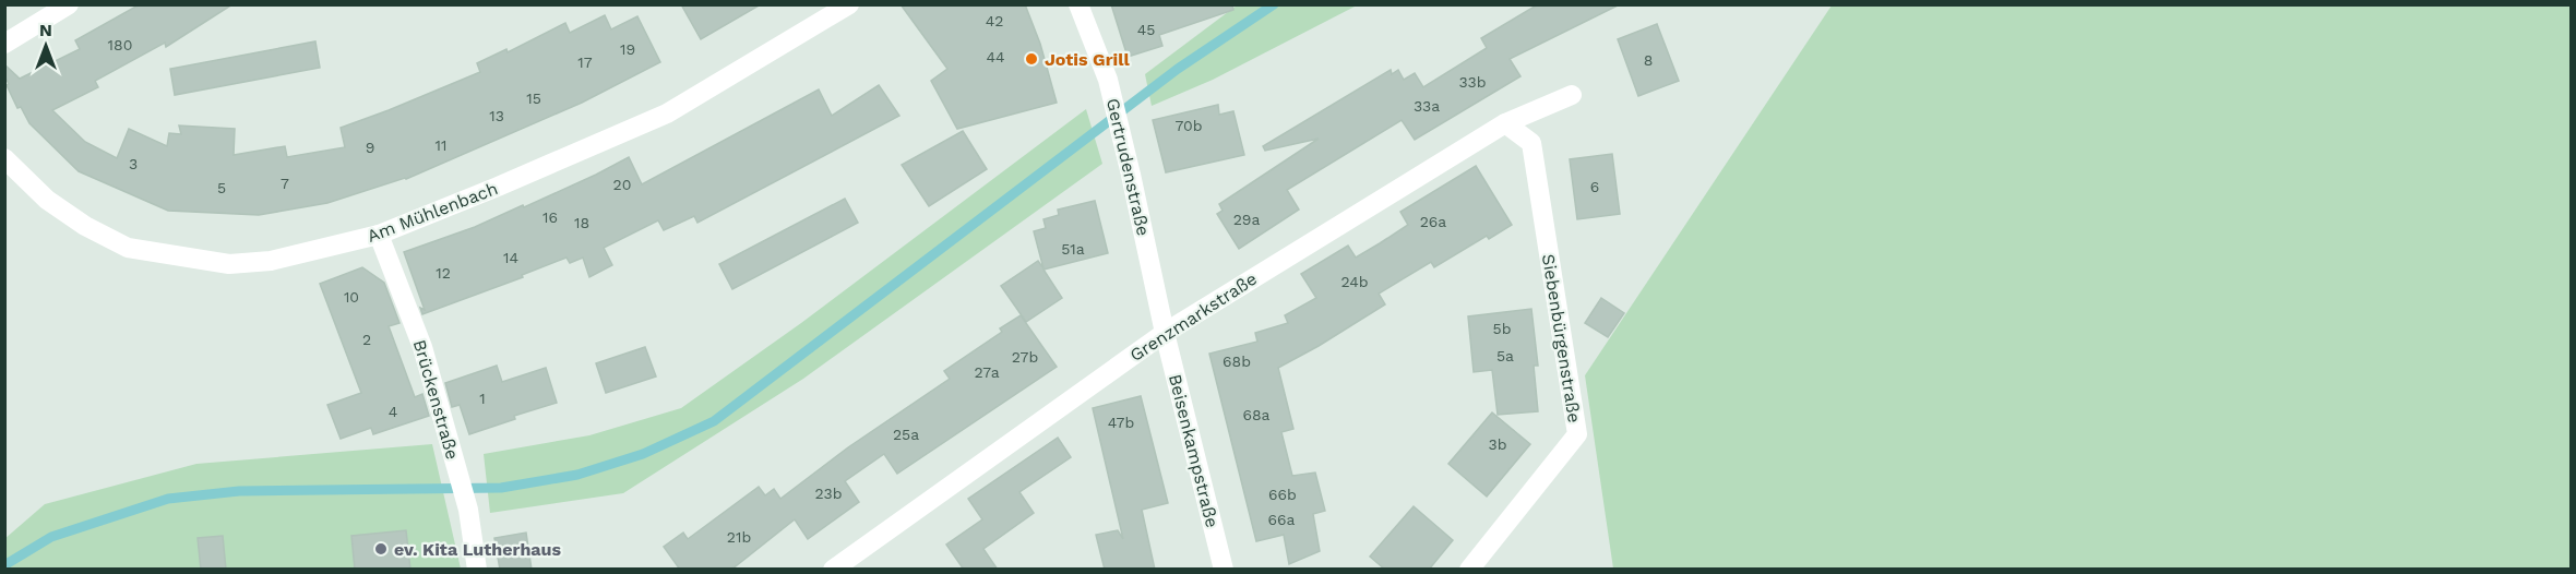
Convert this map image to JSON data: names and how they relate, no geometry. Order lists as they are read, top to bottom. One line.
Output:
{"streets":{"street":["Gertrudenstraße","Am Mühlenbach","Grenzmarkstraße","Siebenbürgenstraße","Brückenstraße","Beisenkampstraße"]},"crossings":[["Gertrudenstraße","Grenzmarkstraße"],["Gertrudenstraße","Beisenkampstraße"],["Am Mühlenbach","Brückenstraße"],["Grenzmarkstraße","Siebenbürgenstraße"],["Grenzmarkstraße","Beisenkampstraße"]],"places":["Jotis Grill","ev. Kita Lutherhaus"],"house_numbers":["42","45","180","19","44","8","17","33b","15","33a","13","70b","11","9","3","7","20","6","5","16","29a","26a","18","51a","14","12","24b","10","5b","2","5a","27b","68b","27a","1","4","68a","47b","25a","3b","23b","66b","66a","21b"],"north":"top"}
